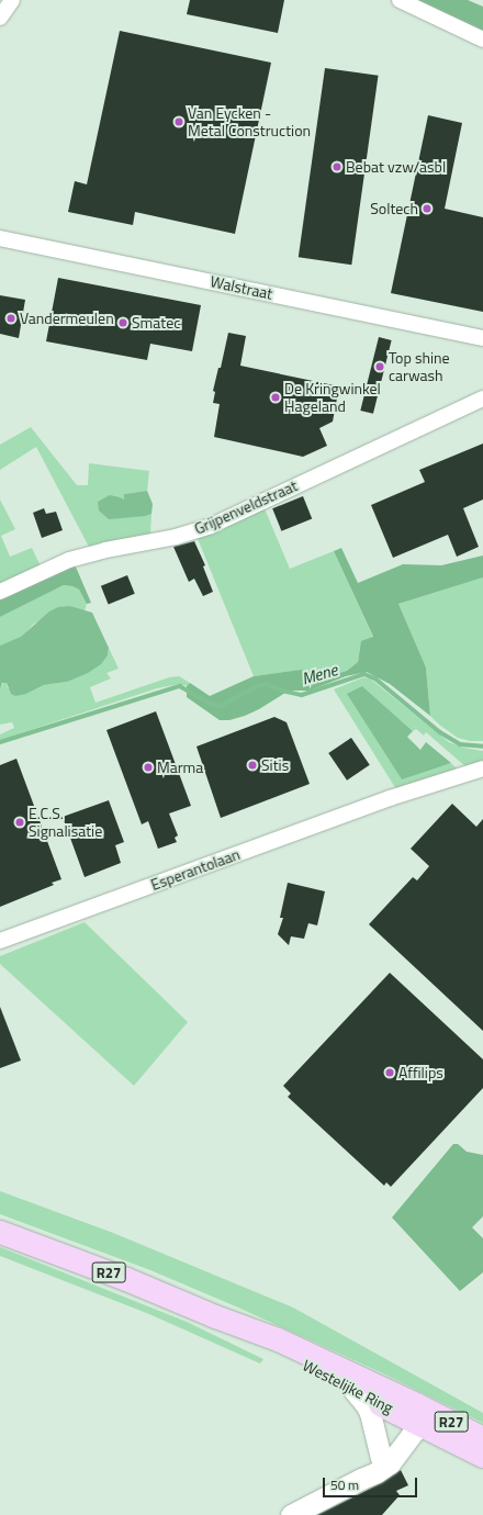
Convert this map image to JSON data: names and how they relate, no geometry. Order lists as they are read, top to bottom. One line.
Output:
{"streets":{"main road":["R27","Westelijke Ring"],"street":["Walstraat","Grijpenveldstraat","Esperantolaan"]},"water":["Mene"],"places":["Van Eycken - Metal Construction","Bebat vzw/asbl","Soltech","Vandermeulen","Smatec","Top shine carwash","De Kringwinkel Hageland","Sitis","Marma","E.C.S. Signalisatie","Affilips"],"scale_bar":"50 m"}
